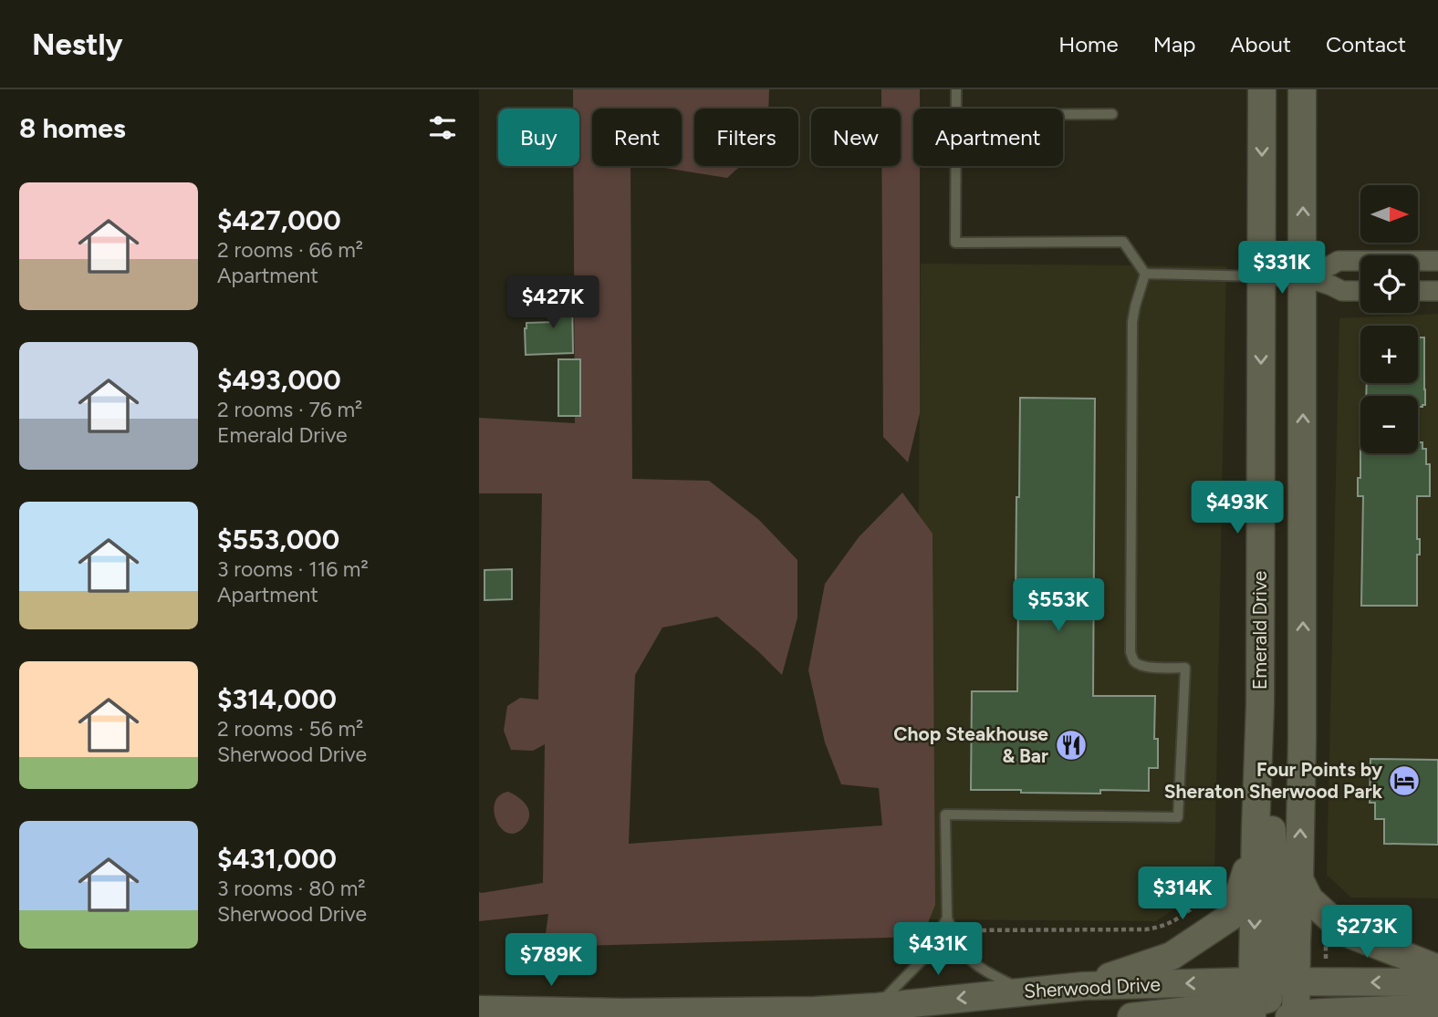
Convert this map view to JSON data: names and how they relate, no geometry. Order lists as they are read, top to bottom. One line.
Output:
{"streets":{"main road":["Emerald Drive","Sherwood Drive"]},"crossings":[["Emerald Drive","Sherwood Drive"]],"places":{"restaurant":["Chop Steakhouse & Bar"],"hotel":["Four Points by Sheraton Sherwood Park"]},"north":"right","page":{"header":"Nestly","nav":["Home","Map","About","Contact"],"heading":"8 homes","chip":["Buy","Rent","Filters","New","Apartment"],"list":[{"name":"$427,000","note":"2 rooms · 66 m² · Apartment"},{"name":"$493,000","note":"2 rooms · 76 m² · Emerald Drive"},{"name":"$553,000","note":"3 rooms · 116 m² · Apartment"},{"name":"$314,000","note":"2 rooms · 56 m² · Sherwood Drive"},{"name":"$431,000","note":"3 rooms · 80 m² · Sherwood Drive"}],"map_buttons":["+","−"],"price":["$331K","$427K","$493K","$553K","$314K","$273K","$431K","$789K"]}}
